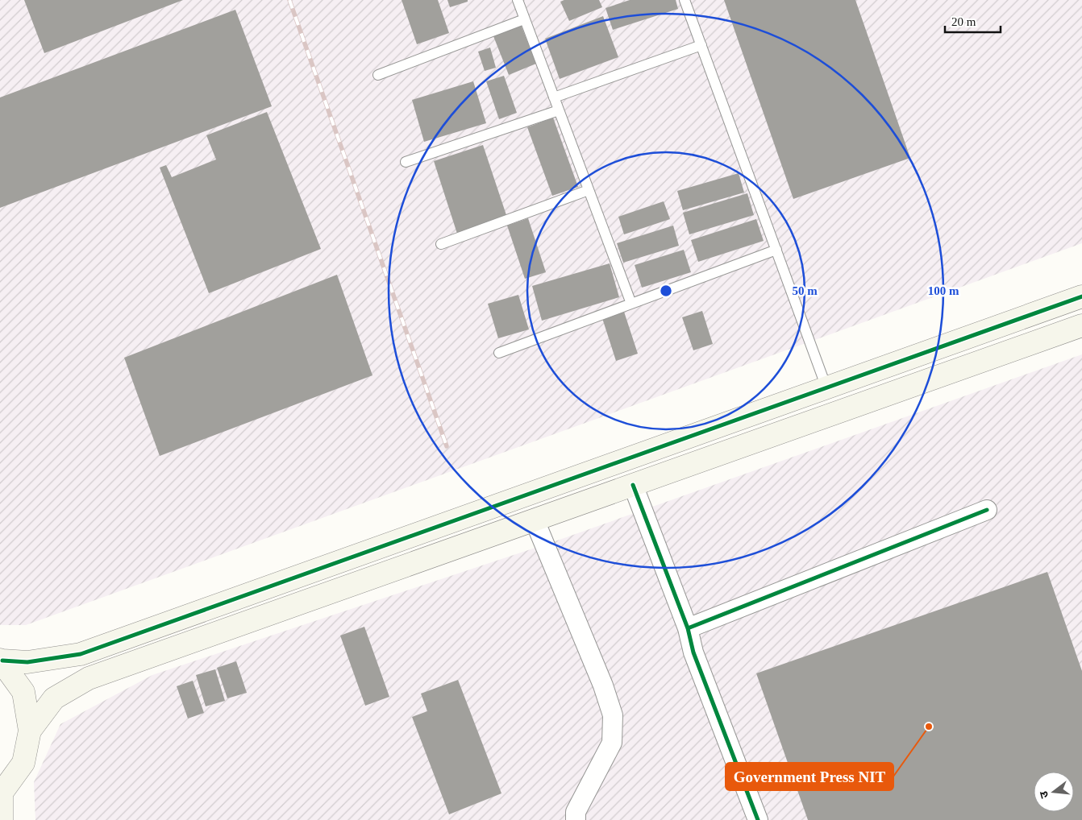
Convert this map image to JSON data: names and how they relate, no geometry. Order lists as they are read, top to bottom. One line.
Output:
{"places":["Government Press NIT"],"scale_bar":"20 m","north":"left","rings":["50 m","100 m"]}
